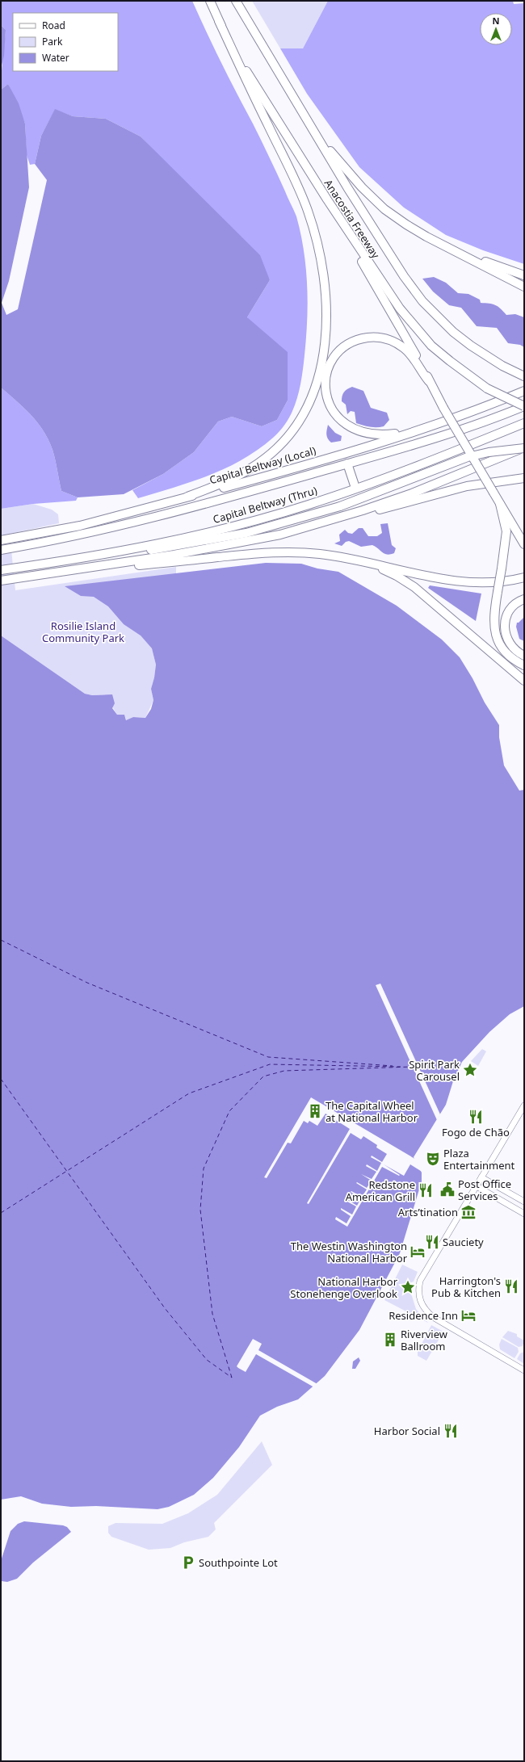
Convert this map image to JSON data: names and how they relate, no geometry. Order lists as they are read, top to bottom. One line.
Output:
{"streets":{"highway":["Anacostia Freeway","Capital Beltway (Local)","Capital Beltway (Thru)"]},"crossings":[["Anacostia Freeway","Capital Beltway (Thru)"]],"parks":["Rosilie Island Community Park"],"places":{"place":["Spirit Park Carousel","National Harbor Stonehenge Overlook"],"building":["The Capital Wheel at National Harbor","Riverview Ballroom"],"restaurant":["Fogo de Chão","Redstone American Grill","Sauciety","Harrington's Pub & Kitchen","Harbor Social"],"theatre":["Plaza Entertainment"],"public building":["Post Office Services"],"museum":["Arts’tination"],"hotel":["The Westin Washington National Harbor","Residence Inn"],"parking":["Southpointe Lot"]},"legend":["Road","Park","Water"],"north":"top"}
